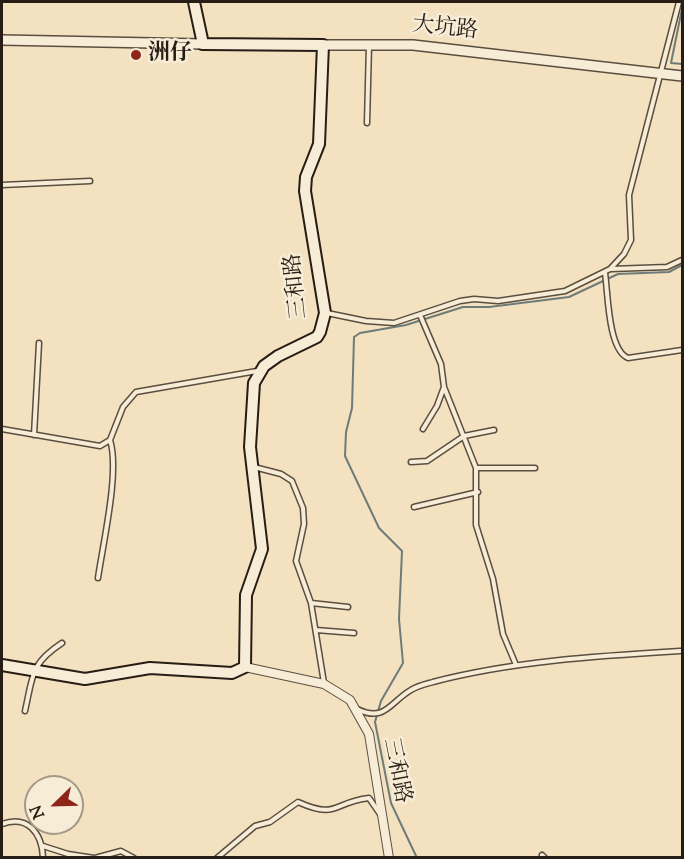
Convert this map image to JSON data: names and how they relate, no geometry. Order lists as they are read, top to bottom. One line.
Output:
{"streets":{"main road":["大坑路","三和路"]},"crossings":[["大坑路","三和路"]],"places":["洲仔"],"north":"bottom left"}
